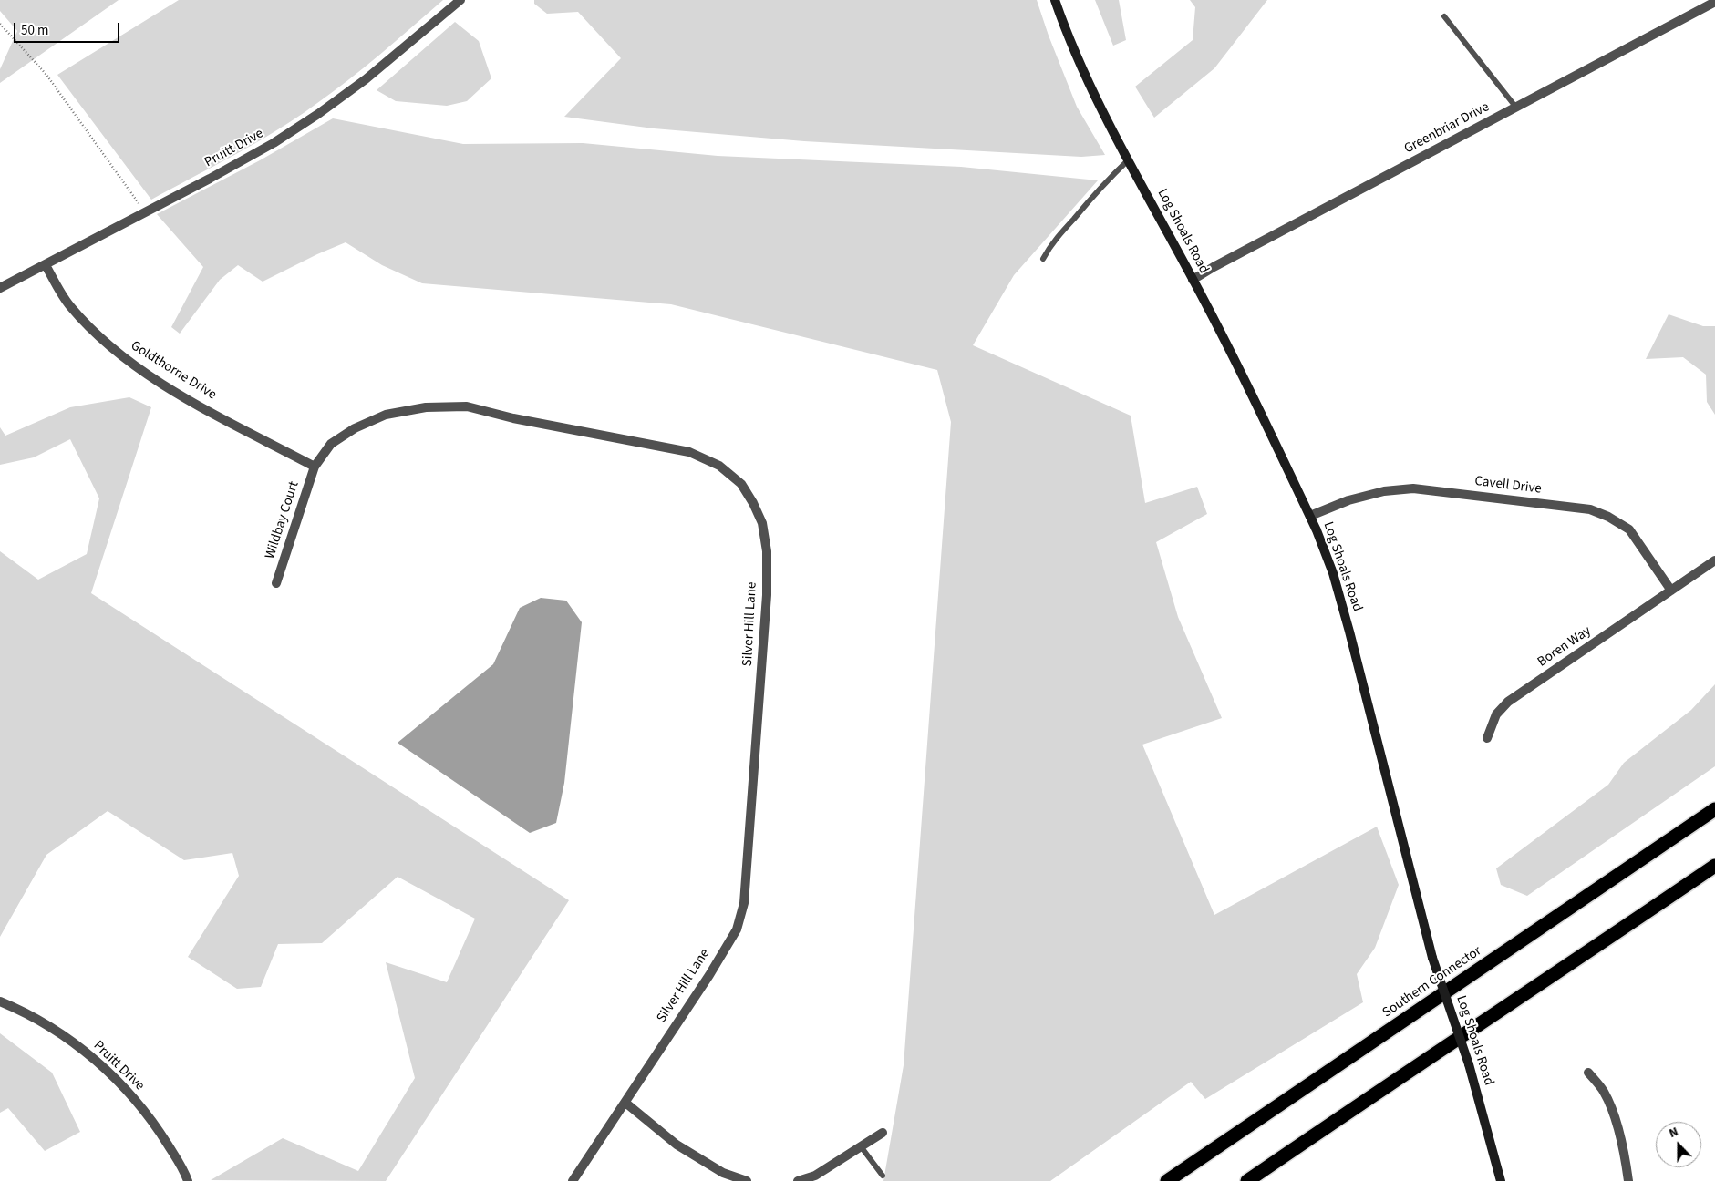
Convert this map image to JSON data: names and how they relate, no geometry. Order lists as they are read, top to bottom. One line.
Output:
{"streets":{"highway":["Southern Connector"],"street":["Greenbriar Drive","Pruitt Drive","Log Shoals Road","Goldthorne Drive","Cavell Drive","Wildbay Court","Silver Hill Lane","Boren Way"]},"crossings":[["Greenbriar Drive","Log Shoals Road"],["Pruitt Drive","Goldthorne Drive"],["Log Shoals Road","Cavell Drive"],["Goldthorne Drive","Wildbay Court"],["Goldthorne Drive","Silver Hill Lane"],["Cavell Drive","Boren Way"],["Wildbay Court","Silver Hill Lane"]],"scale_bar":"50 m","north":"top"}
